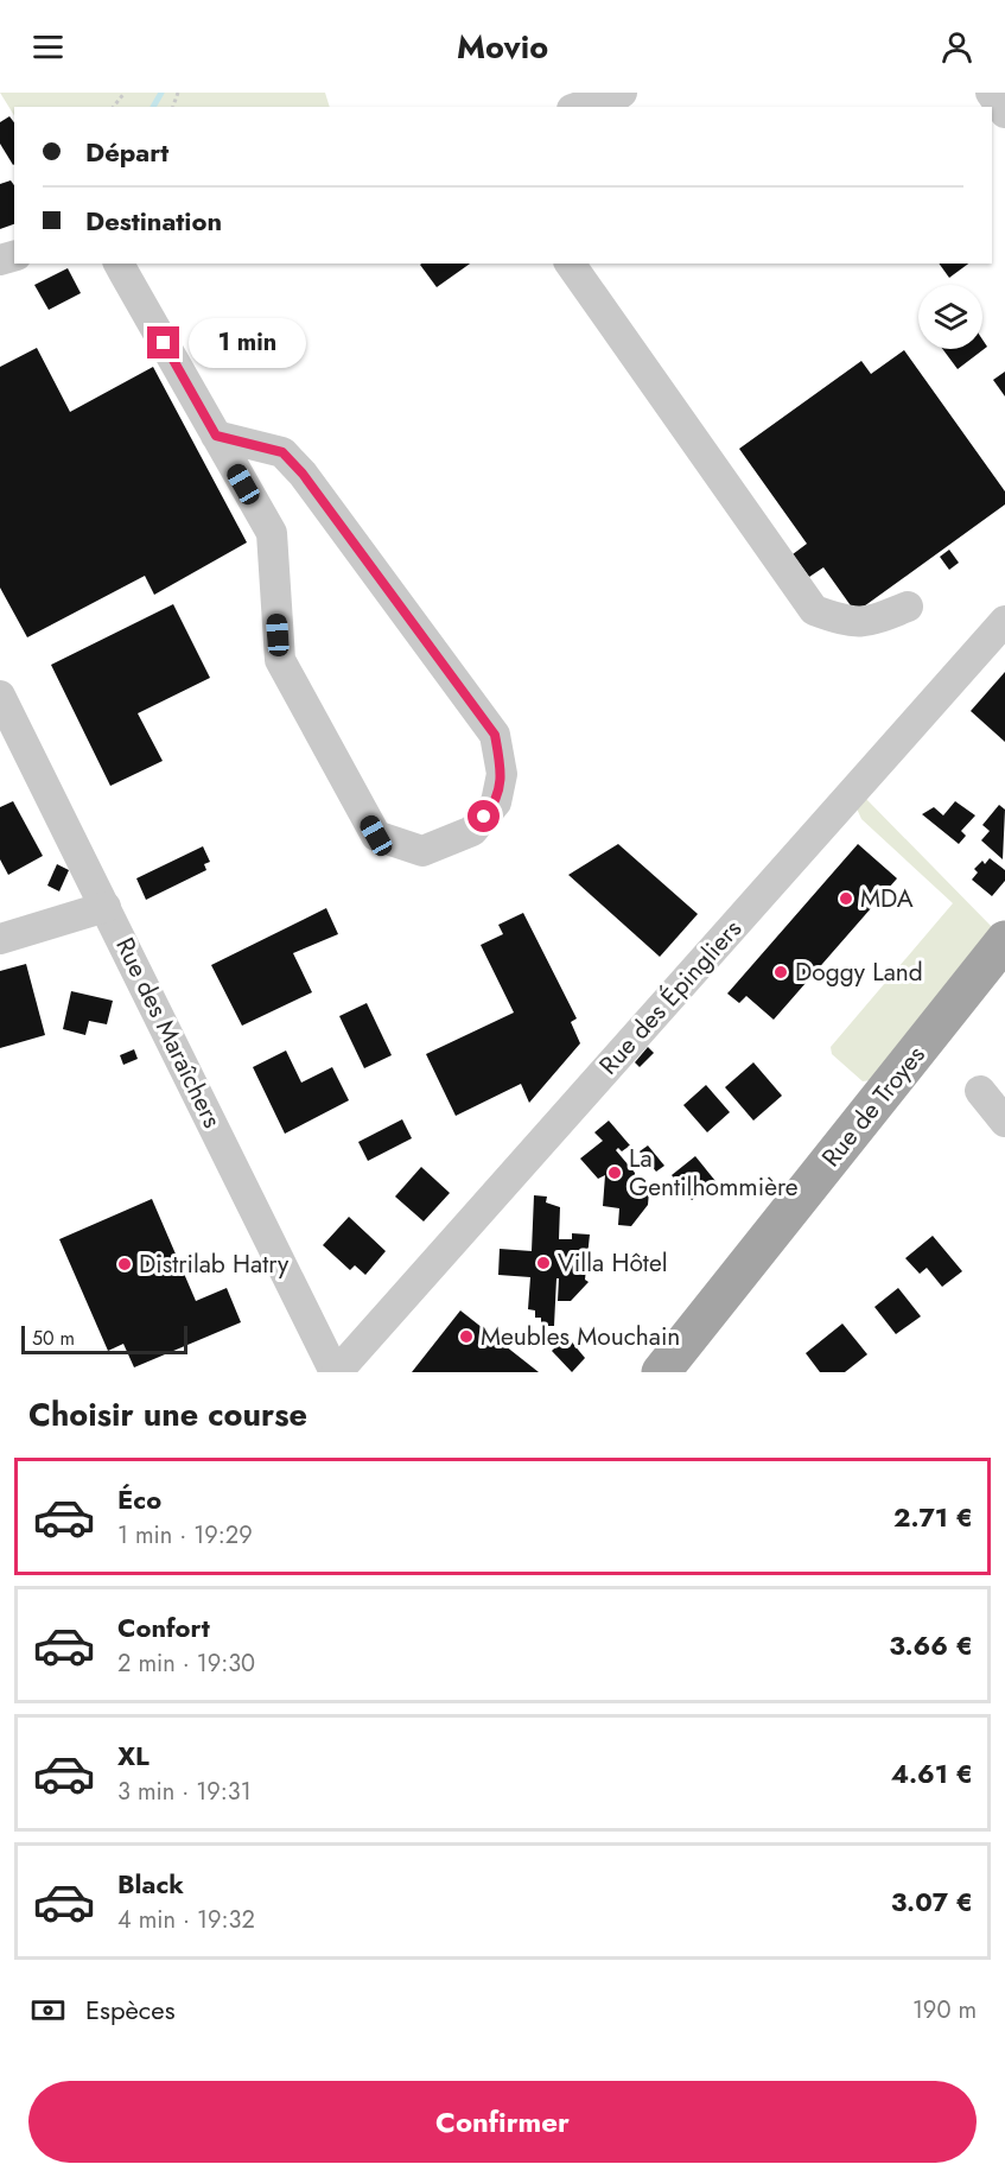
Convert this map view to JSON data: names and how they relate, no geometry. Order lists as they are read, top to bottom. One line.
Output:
{"streets":{"main road":["Rue de Troyes"],"street":["Rue des Épingliers","Rue des Maraîchers"]},"crossings":[["Rue des Épingliers","Rue des Maraîchers"]],"places":["MDA","Doggy Land","La Gentilhommière","Villa Hôtel","Distrilab Hatry","Meubles Mouchain"],"scale_bar":"50 m","page":{"header":"Movio","banner":["Départ","Destination"],"bubble":"1 min","scale":"50 m","heading":"Choisir une course","list":[{"name":"Éco","note":"1 min · 19:29","value":"2.71 €"},{"name":"Confort","note":"2 min · 19:30","value":"3.66 €"},{"name":"XL","note":"3 min · 19:31","value":"4.61 €"},{"name":"Black","note":"4 min · 19:32","value":"3.07 €"}],"pay":["Espèces","190 m"],"buttons":"Confirmer"}}
